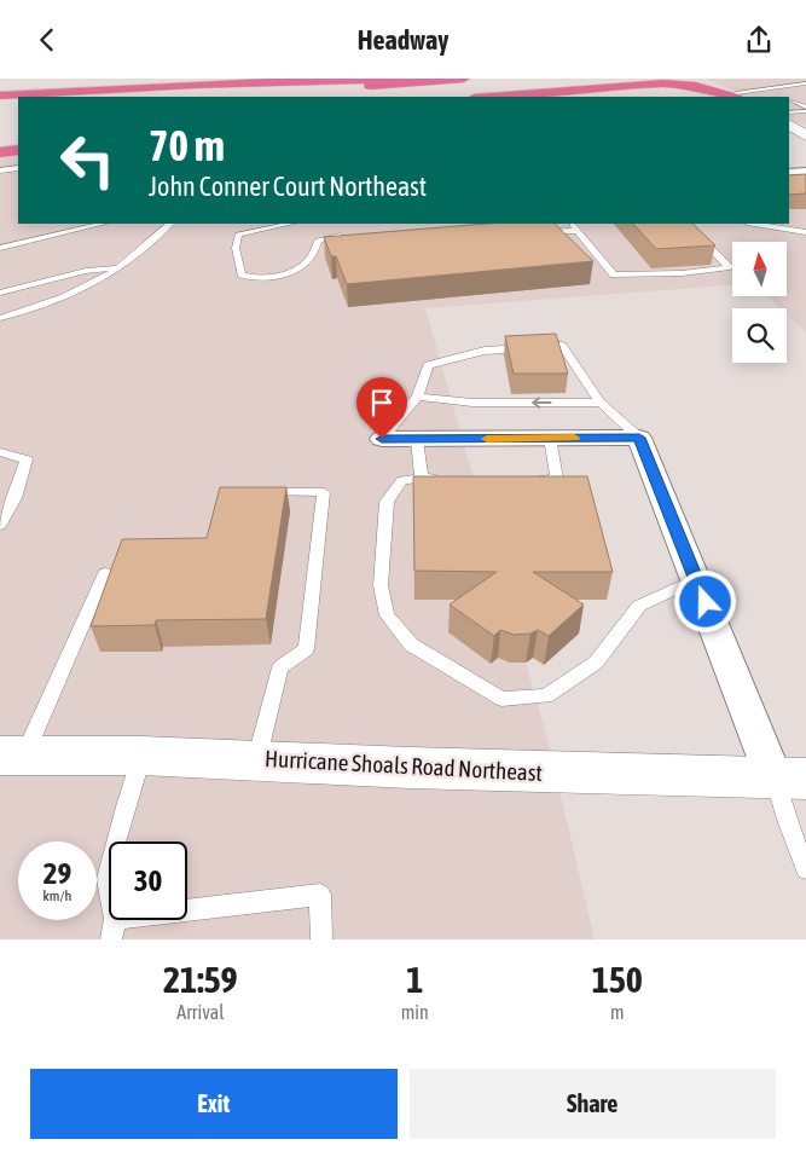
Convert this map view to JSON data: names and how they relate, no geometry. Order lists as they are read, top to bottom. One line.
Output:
{"streets":{"street":["Hurricane Shoals Road Northeast"]},"north":"top","page":{"header":"Headway","turn":["70 m","John Conner Court Northeast"],"speed":"29 km/h","limit":"30","eta":["21:59","Arrival","1","min","150","m"],"buttons":["Exit","Share"]}}
